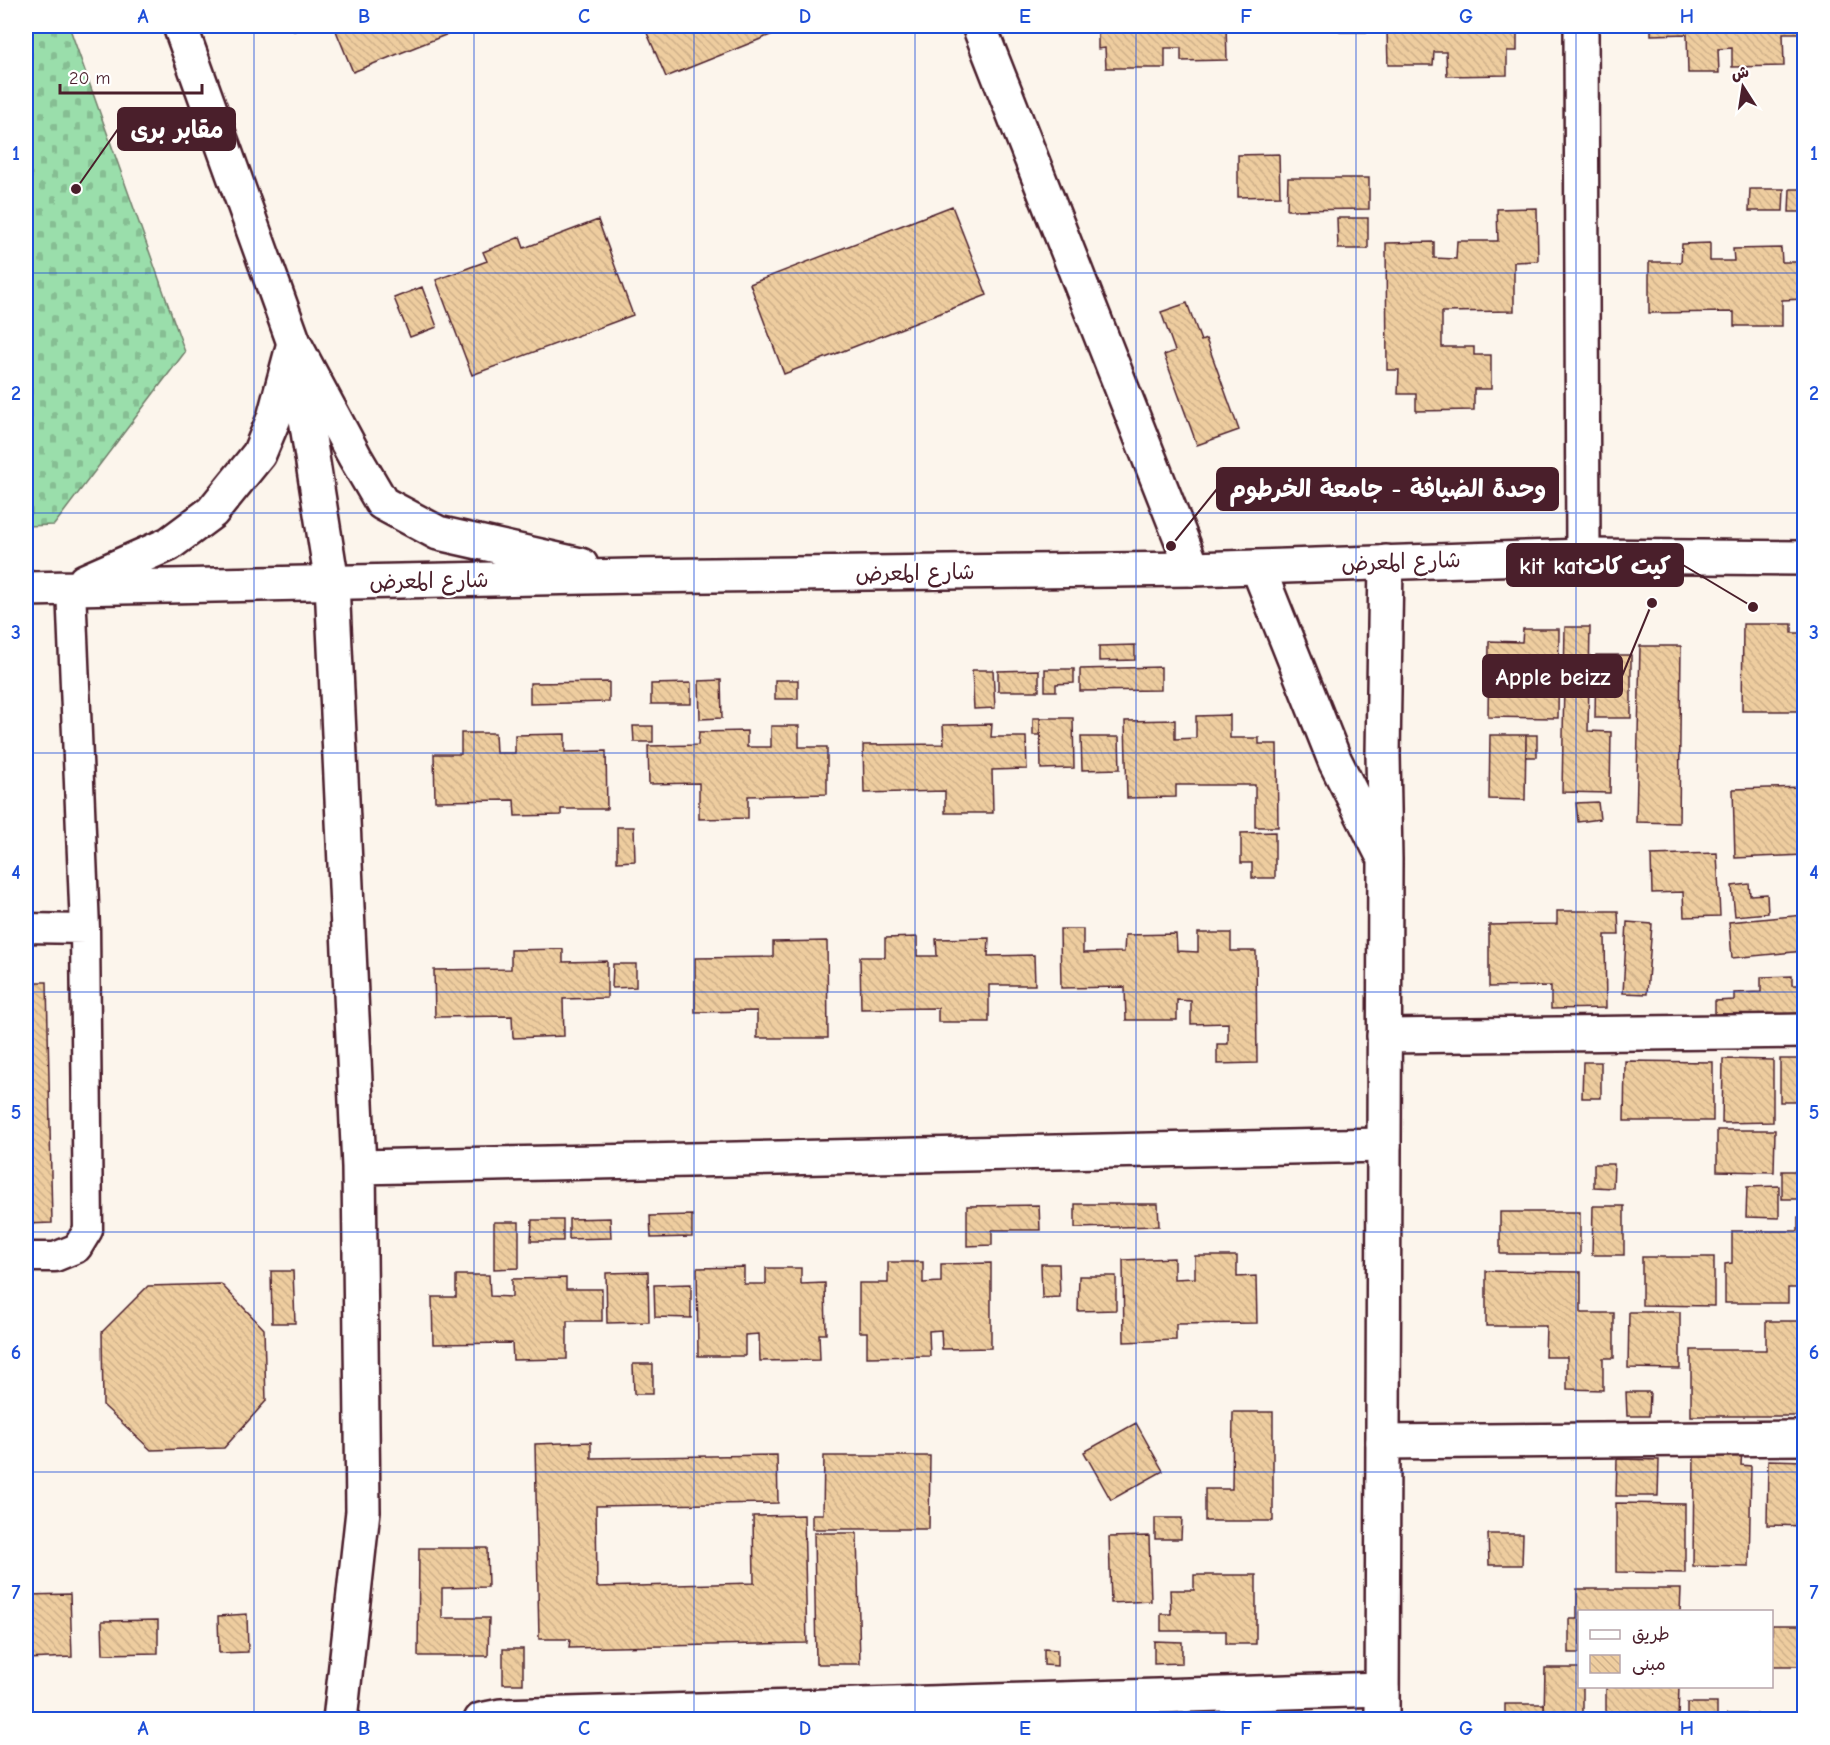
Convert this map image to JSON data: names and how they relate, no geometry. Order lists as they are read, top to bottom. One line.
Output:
{"streets":{"street":["شارع المعرض"]},"places":["مقابر برى","وحدة الضيافة - جامعة الخرطوم","Apple beizz","kit katكيت كات"],"legend":["طريق","مبنى"],"scale_bar":"20 m","north":"top","grid":{"columns":["A","B","C","D","E","F","G","H"],"rows":["1","2","3","4","5","6","7"]}}
